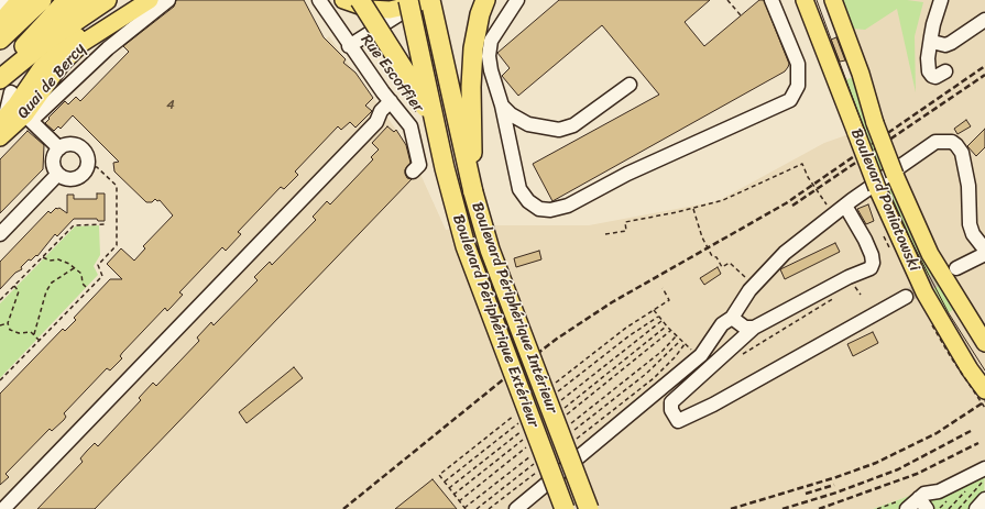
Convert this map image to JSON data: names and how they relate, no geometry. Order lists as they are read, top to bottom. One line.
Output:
{"streets":{"highway":["Boulevard Périphérique Intérieur","Boulevard Périphérique Extérieur"],"main road":["Quai de Bercy","Boulevard Poniatowski"],"street":["Rue Escoffier"]},"crossings":[["Boulevard Périphérique Intérieur","Boulevard Périphérique Extérieur"]],"house_numbers":["4"]}
